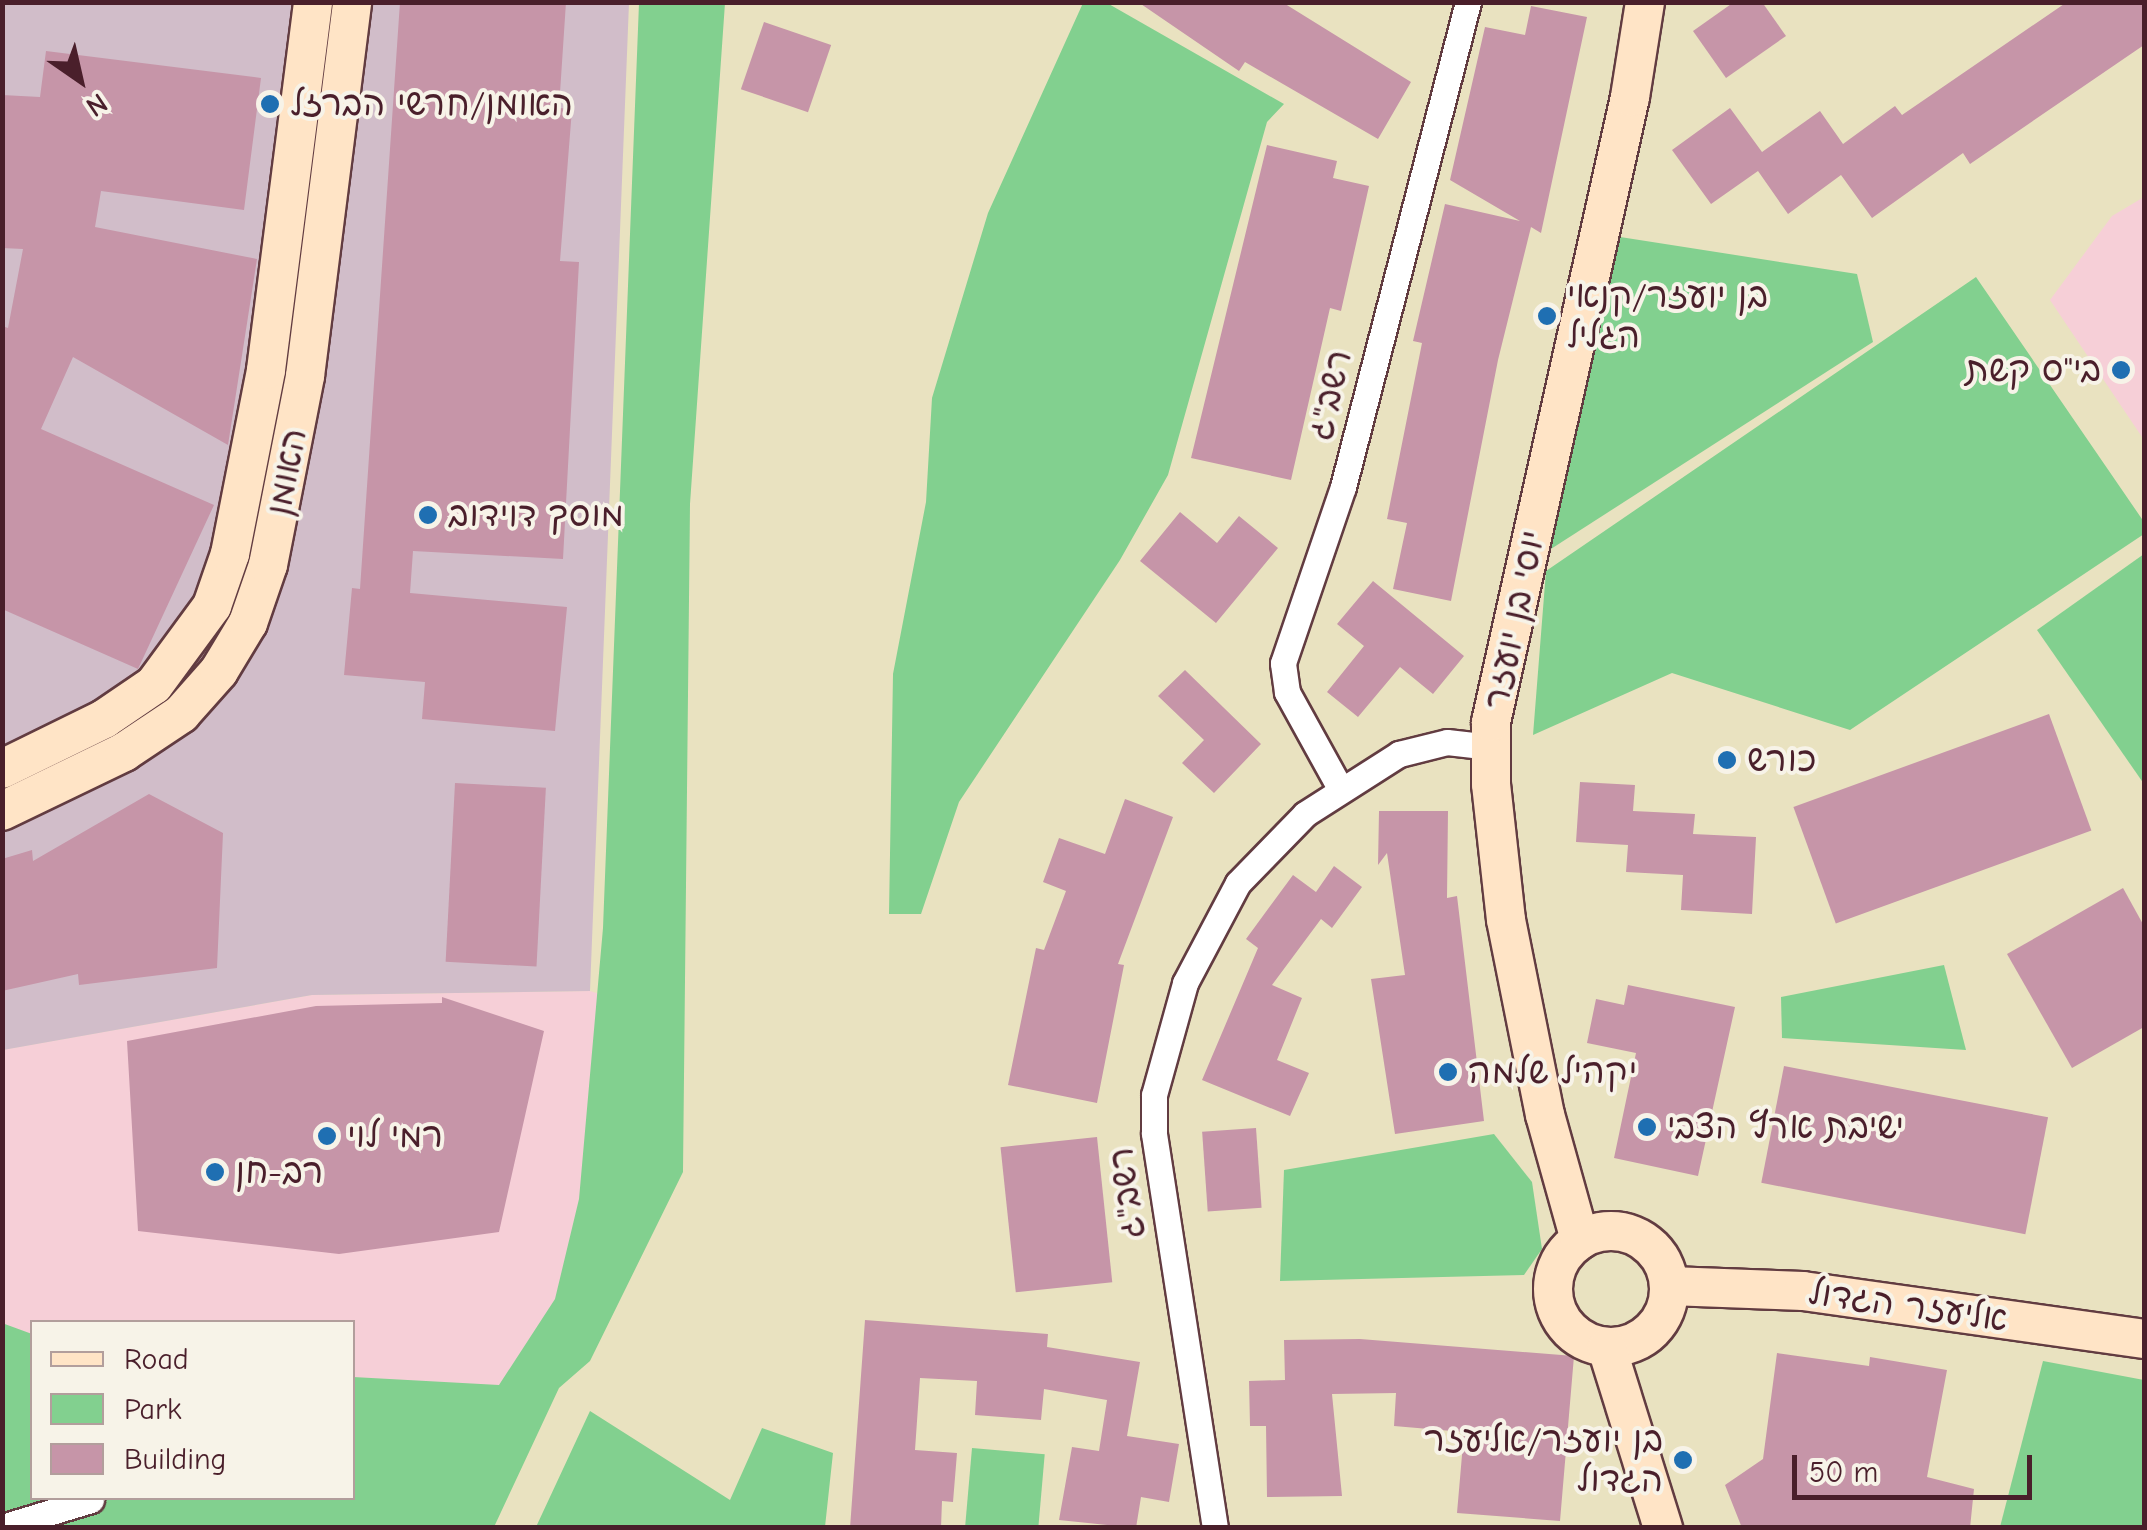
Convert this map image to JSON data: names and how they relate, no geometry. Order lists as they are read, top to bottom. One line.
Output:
{"streets":{"street":["רשב\"ג","האומן","יוסי בן יועזר","אליעזר הגדול"]},"crossings":[["רשב\"ג","יוסי בן יועזר"],["יוסי בן יועזר","אליעזר הגדול"]],"places":["האומן/חרשי הברזל","בן יועזר/קנאי הגליל","בי\"ס קשת","מוסך דוידוב","כורש","יקהיל שלמה","ישיבת ארץ הצבי","רמי לוי","רב-חן","בן יועזר/אליעזר הגדול"],"legend":["Road","Park","Building"],"scale_bar":"50 m","north":"bottom right"}
